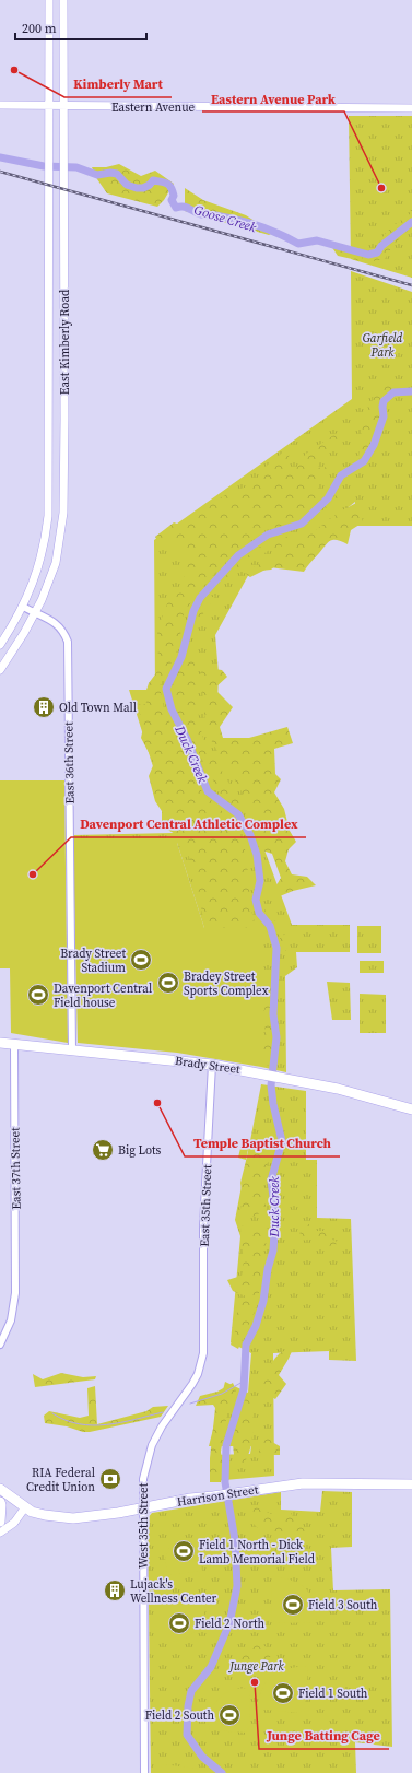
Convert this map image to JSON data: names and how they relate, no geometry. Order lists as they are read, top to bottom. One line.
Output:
{"streets":{"highway":["Brady Street","Harrison Street"],"main road":["Eastern Avenue","East Kimberly Road"],"street":["East 36th Street","East 37th Street","East 35th Street","West 35th Street"]},"crossings":[["Eastern Avenue","East Kimberly Road"],["East Kimberly Road","East 36th Street"],["East 36th Street","Brady Street"],["Brady Street","East 37th Street"],["Brady Street","East 35th Street"],["East 35th Street","West 35th Street"],["Harrison Street","West 35th Street"]],"water":["Goose Creek","Duck Creek"],"parks":["Garfield Park","Junge Park"],"places":{"other":["Kimberly Mart","Eastern Avenue Park","Davenport Central Athletic Complex","Temple Baptist Church","Junge Batting Cage"],"building":["Old Town Mall","Lujack's Wellness Center"],"sports":["Brady Street Stadium","Bradey Street Sports Complex","Davenport Central Field house","Field 1 North - Dick Lamb Memorial Field","Field 3 South","Field 2 North","Field 1 South","Field 2 South"],"supermarket":["Big Lots"],"bank":["RIA Federal Credit Union"]},"scale_bar":"200 m"}
